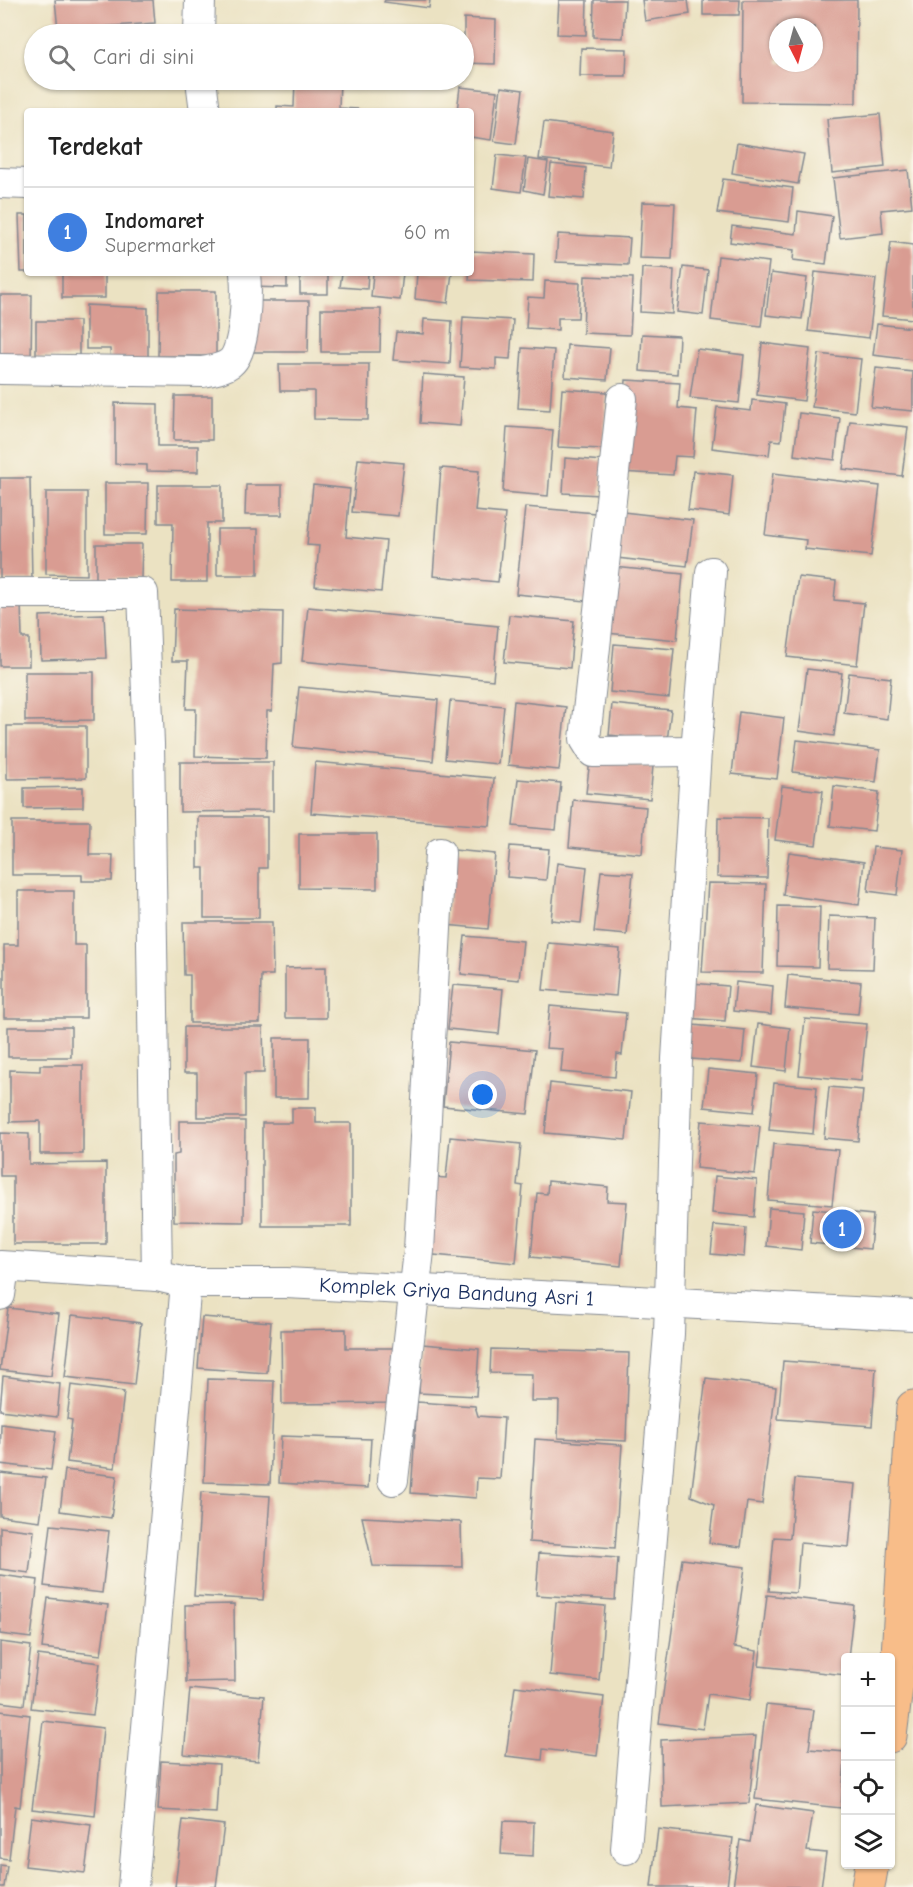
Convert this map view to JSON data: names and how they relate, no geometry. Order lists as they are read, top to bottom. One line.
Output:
{"streets":{"street":["Komplek Griya Bandung Asri 1"]},"north":"bottom","page":{"search":"Cari di sini","heading":"Terdekat","list":[{"mark":"1","name":"Indomaret","note":"Supermarket","value":"60 m"}],"pins":"1","map_buttons":["+","−"]}}
